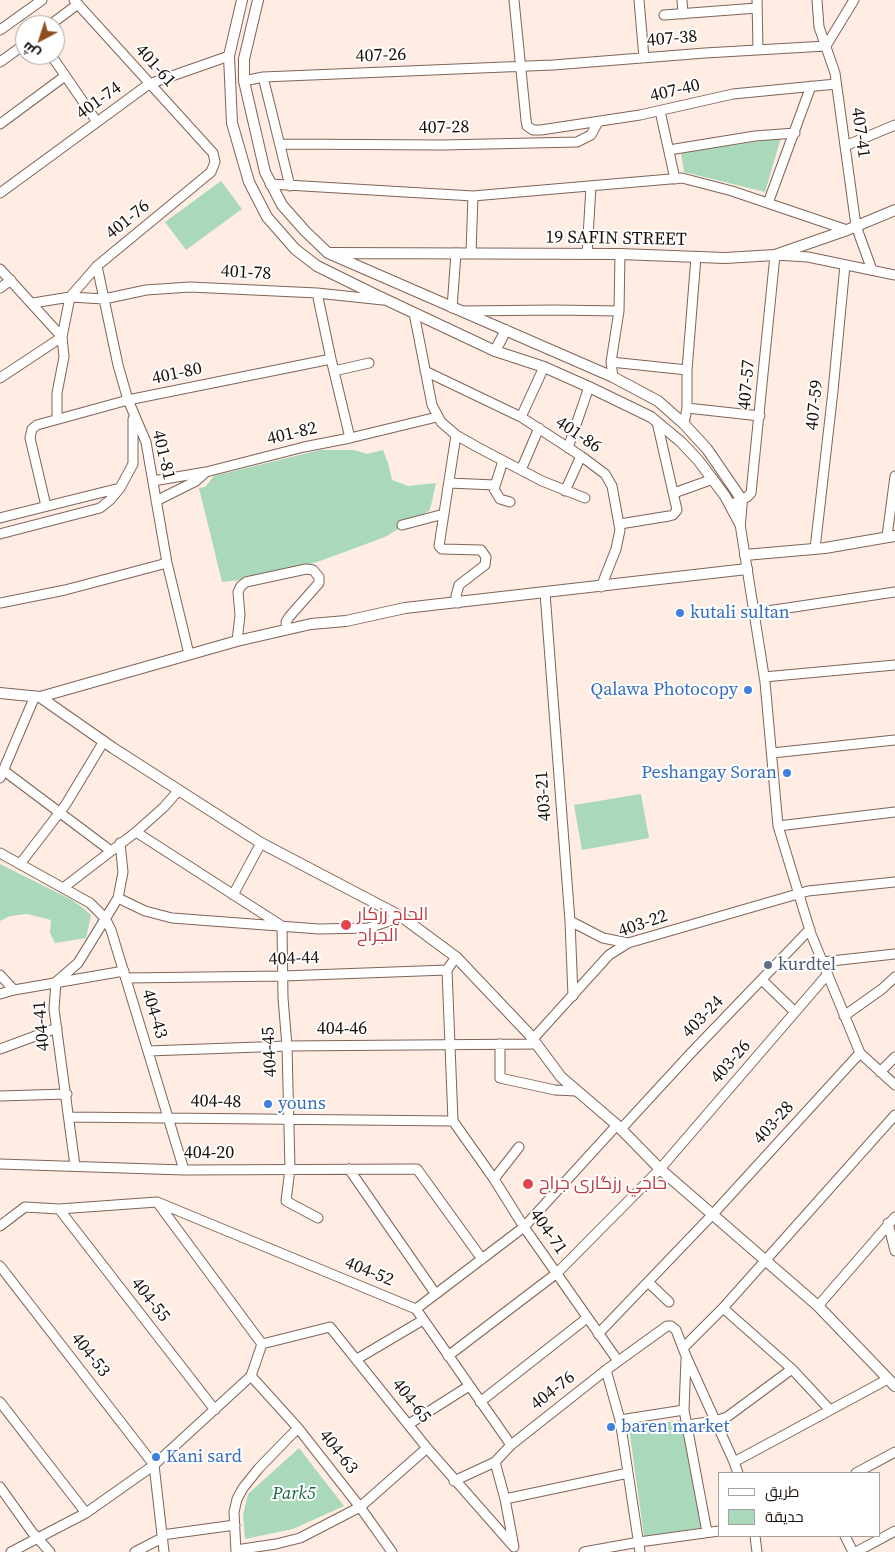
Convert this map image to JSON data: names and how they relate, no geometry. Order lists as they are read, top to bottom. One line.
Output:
{"streets":{"street":["407-38","407-26","401-61","407-40","401-74","407-28","407-41","401-76","19 SAFIN STREET","401-78","401-80","407-57","407-59","401-82","401-86","401-81","403-21","403-22","404-44","404-43","403-24","404-41","404-46","404-45","403-26","404-48","403-28","404-20","404-71","404-52","404-55","404-53","404-76","404-65","404-63"]},"crossings":[["407-38","407-26"],["407-38","407-40"],["407-38","407-41"],["407-26","407-40"],["401-61","401-74"],["401-61","401-76"],["407-40","407-28"],["407-40","407-41"],["407-41","19 SAFIN STREET"],["401-76","401-78"],["401-76","401-81"],["19 SAFIN STREET","407-57"],["401-78","401-81"],["401-80","401-81"],["401-82","401-81"],["403-21","403-22"],["403-22","404-46"],["404-44","404-43"],["404-44","404-41"],["404-44","404-45"],["404-43","404-41"],["404-43","404-46"],["404-43","404-48"],["404-43","404-20"],["403-24","404-20"],["403-24","404-71"],["403-24","404-52"],["404-41","404-48"],["404-41","404-20"],["404-46","404-45"],["404-45","404-48"],["404-45","404-20"],["403-26","404-71"],["404-48","404-71"],["403-28","404-71"],["404-71","404-76"],["404-76","404-65"]],"parks":["Park5"],"places":["kutali sultan","Qalawa Photocopy","Peshangay Soran","الحاج رزكار الجراح","kurdtel","youns","حاجي رزگارى جراح","baren market","Kani sard"],"legend":["طريق","حديقة"],"north":"bottom left"}
